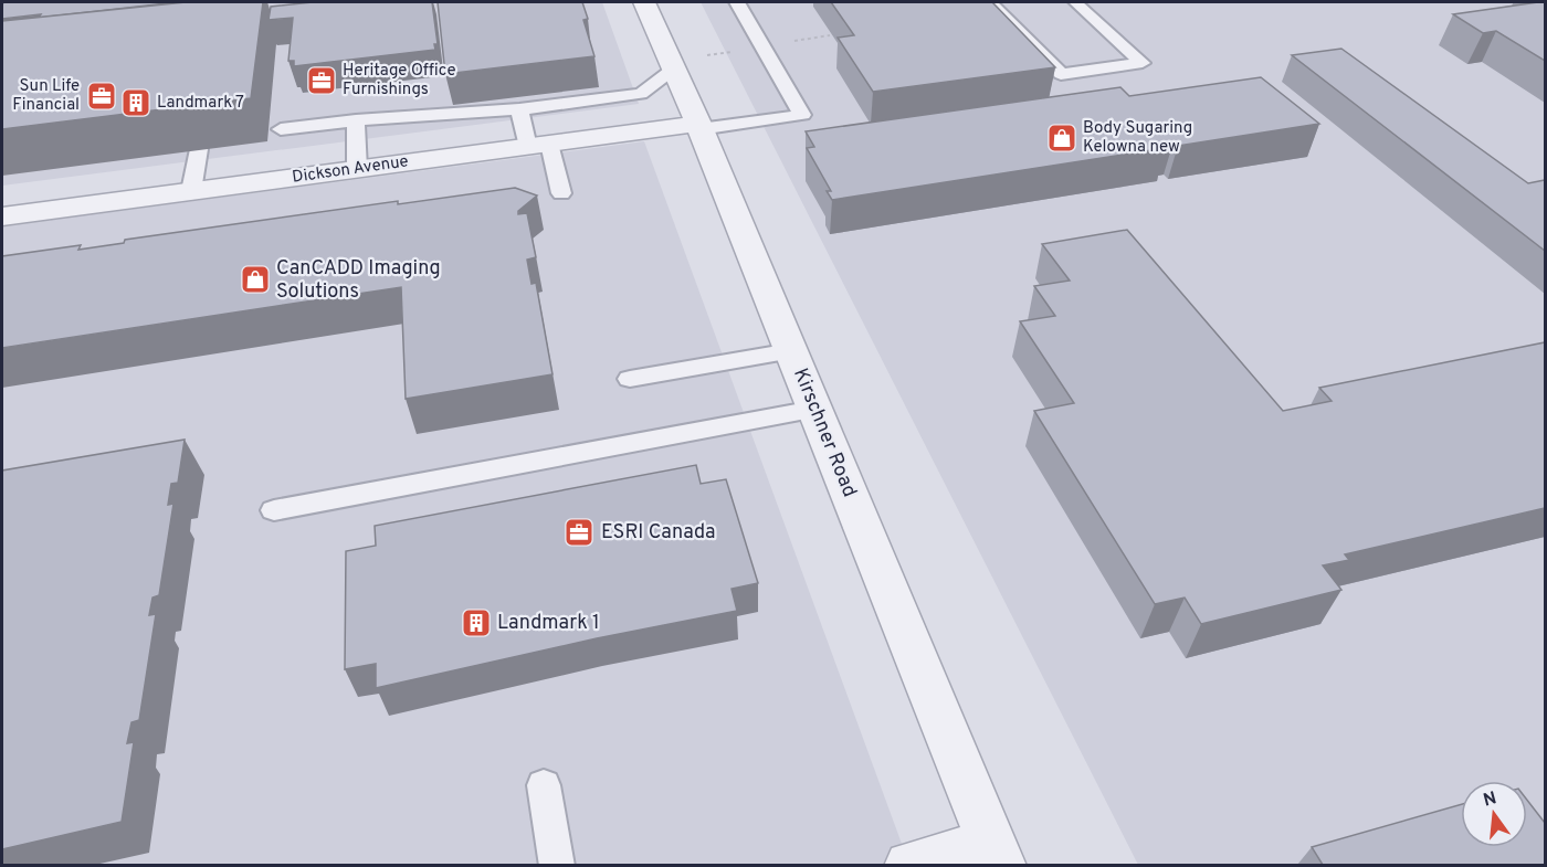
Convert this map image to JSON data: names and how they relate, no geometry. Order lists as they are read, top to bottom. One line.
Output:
{"streets":{"street":["Dickson Avenue","Kirschner Road"]},"crossings":[["Dickson Avenue","Kirschner Road"]],"places":{"office":["Heritage Office Furnishings","Sun Life Financial","ESRI Canada"],"building":["Landmark 7","Landmark 1"],"shop":["Body Sugaring Kelowna new","CanCADD Imaging Solutions"]},"north":"top"}
